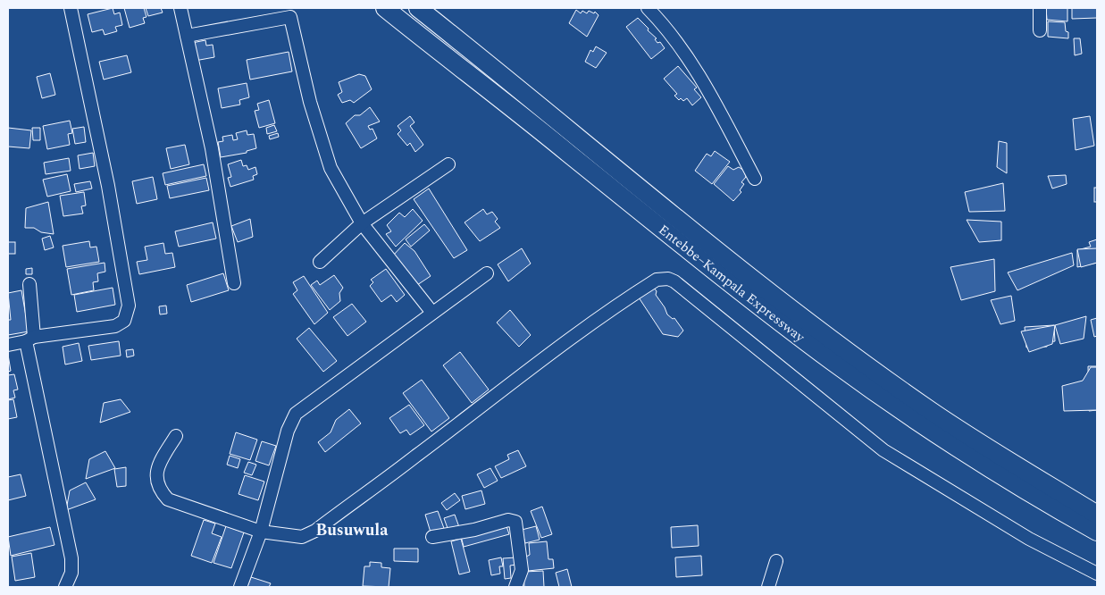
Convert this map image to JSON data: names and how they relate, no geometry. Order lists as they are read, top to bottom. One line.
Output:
{"streets":{"highway":["Entebbe–Kampala Expressway"]},"districts":["Busuwula"]}
